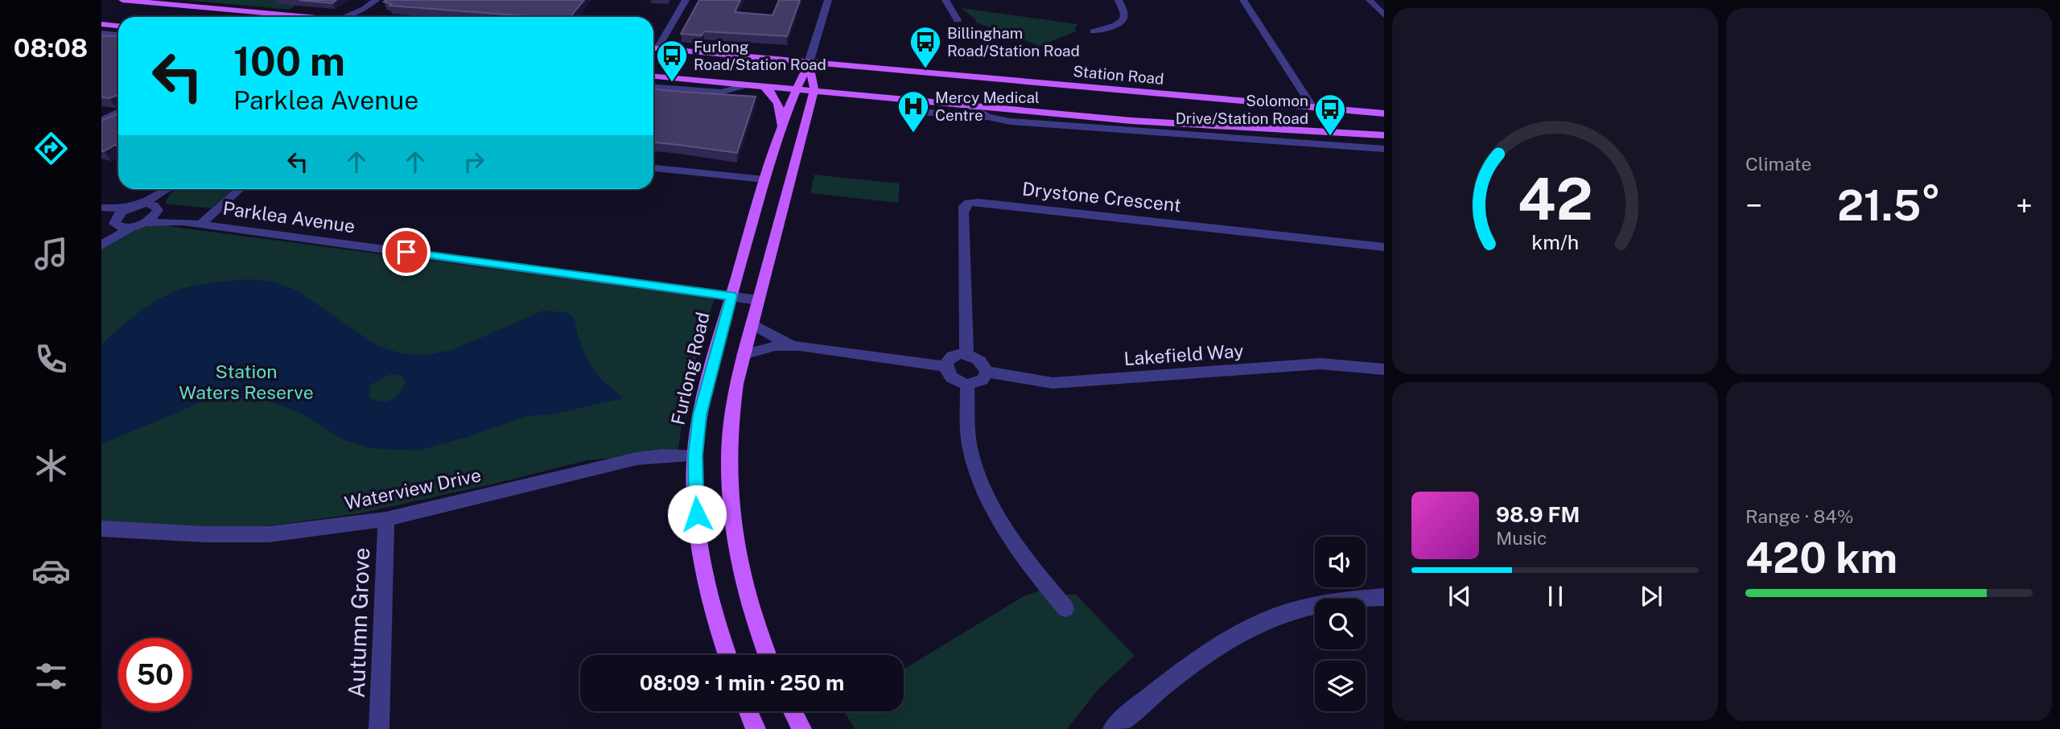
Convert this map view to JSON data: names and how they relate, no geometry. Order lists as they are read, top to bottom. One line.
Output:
{"streets":{"main road":["Station Road","Furlong Road"],"street":["Drystone Crescent","Parklea Avenue","Lakefield Way","Waterview Drive","Autumn Grove"]},"crossings":[["Station Road","Furlong Road"],["Drystone Crescent","Lakefield Way"],["Parklea Avenue","Furlong Road"],["Furlong Road","Waterview Drive"],["Waterview Drive","Autumn Grove"]],"parks":["Station Waters Reserve"],"places":{"bus stop":["Billingham Road/Station Road","Furlong Road/Station Road","Solomon Drive/Station Road"],"hospital":["Mercy Medical Centre"]},"page":{"tabs":"08:08","tile":["Climate",["Range · 84%","420 km"]],"turn":["100 m","Parklea Avenue"],"heat":["−","21.5°","+"],"song":["98.9 FM","Music"],"limit":"50","trip":"08:09 · 1 min · 250 m","gauge":["42","km/h"]}}
